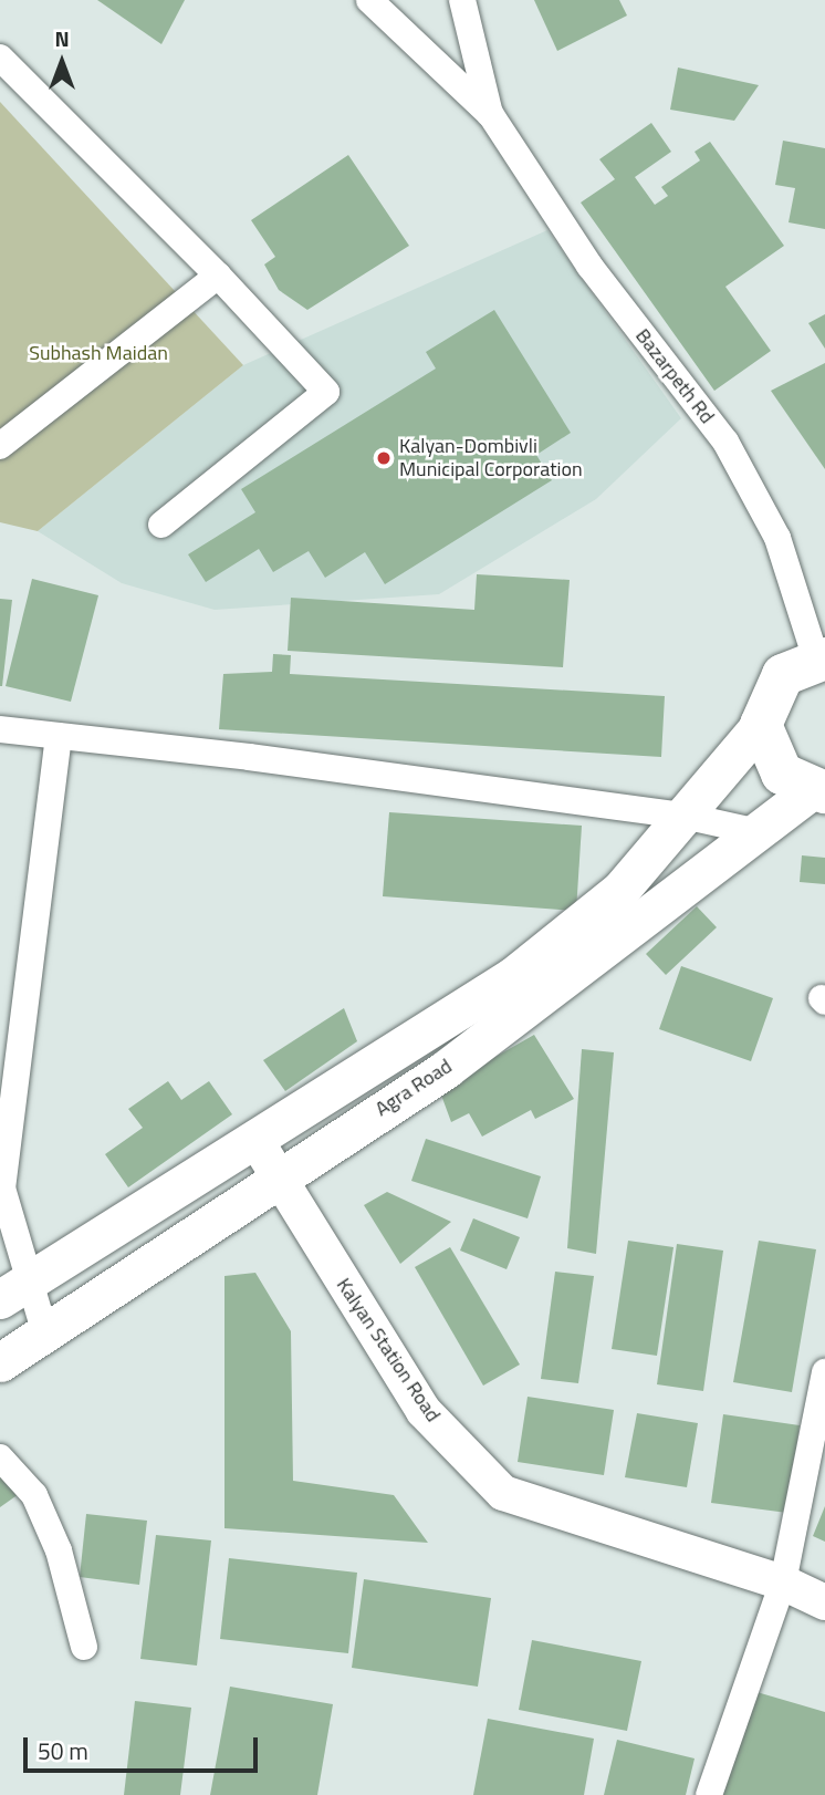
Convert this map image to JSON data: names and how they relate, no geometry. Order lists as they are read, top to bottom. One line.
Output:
{"streets":{"main road":["Agra Road"],"street":["Bazarpeth Rd","Kalyan Station Road"]},"crossings":[["Agra Road","Kalyan Station Road"]],"parks":["Subhash Maidan"],"places":["Kalyan-Dombivli Municipal Corporation"],"scale_bar":"50 m","north":"top"}
